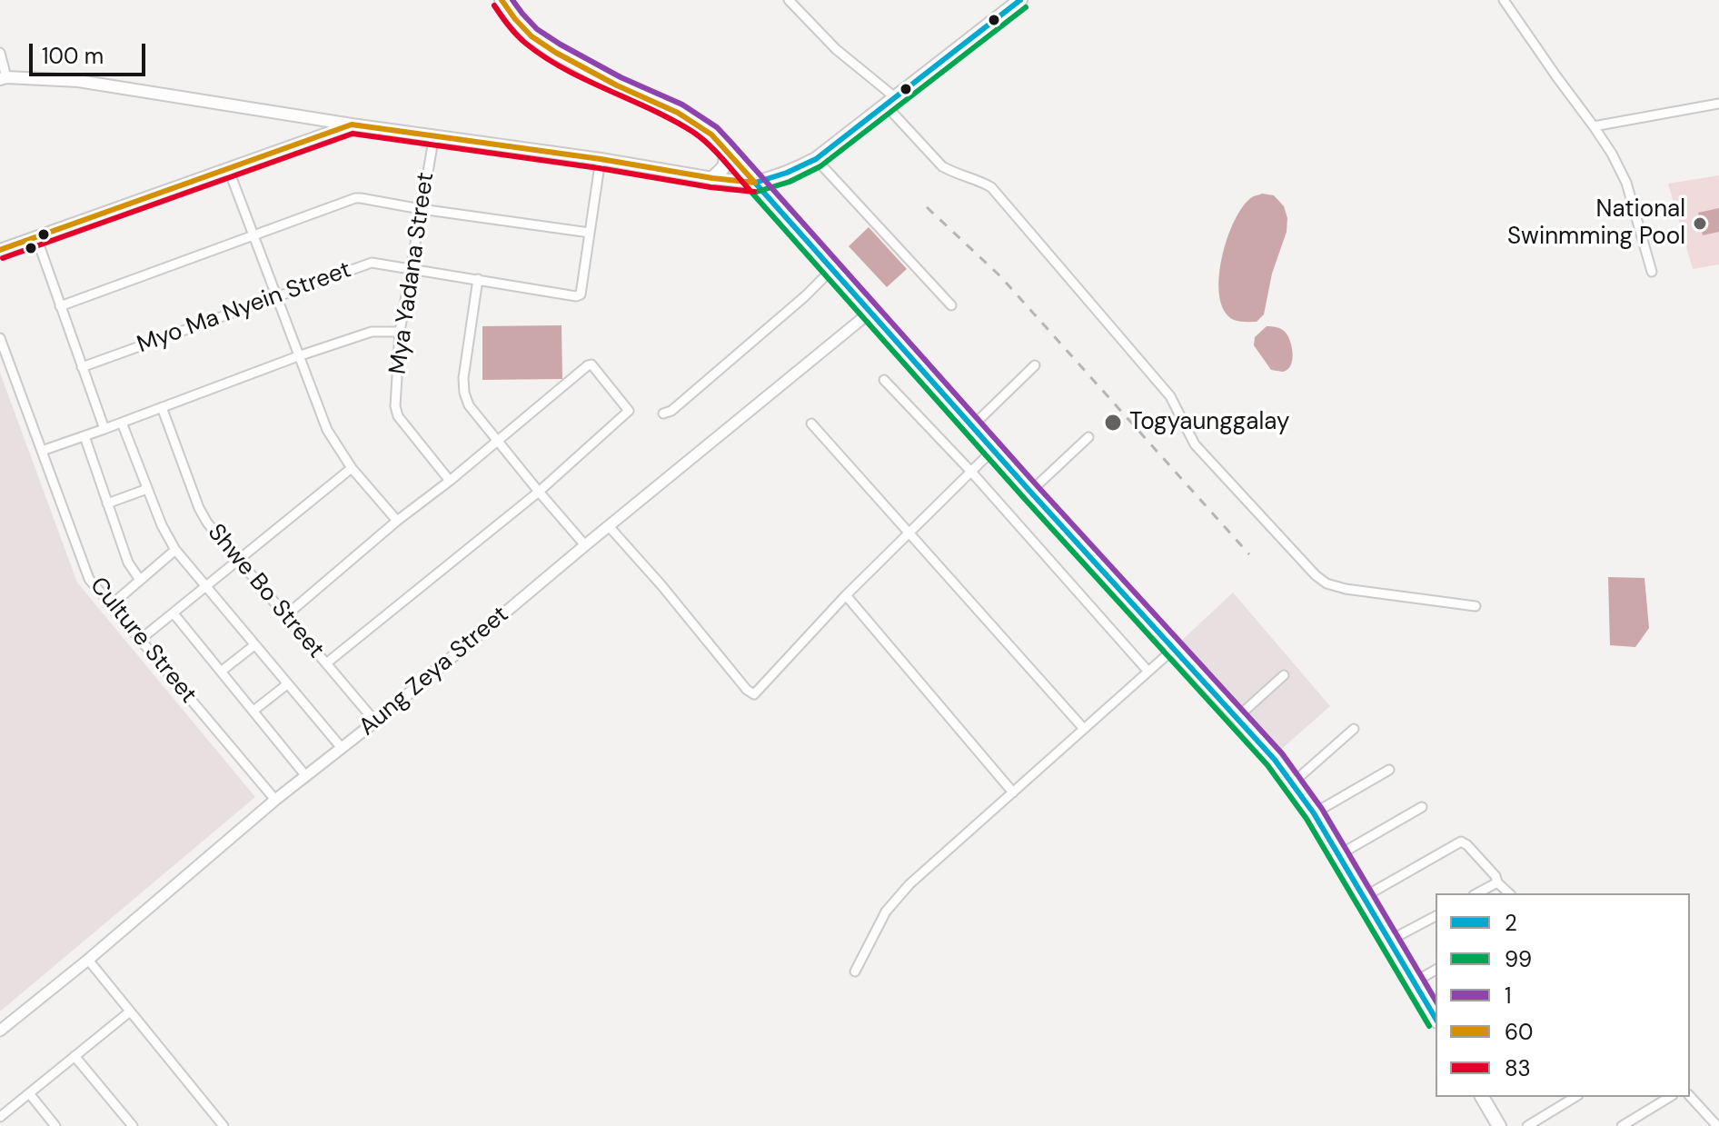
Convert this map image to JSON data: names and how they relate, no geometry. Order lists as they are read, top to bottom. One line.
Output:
{"streets":{"street":["Mya Yadana Street","Myo Ma Nyein Street","Shwe Bo Street","Culture Street","Aung Zeya Street"]},"crossings":[["Mya Yadana Street","Myo Ma Nyein Street"],["Shwe Bo Street","Aung Zeya Street"],["Culture Street","Aung Zeya Street"]],"places":["National Swinmming Pool","Togyaunggalay"],"lines":["transit line 2","transit line 1","transit line 60","transit line 83","transit line 99"],"legend":["2","99","1","60","83"],"scale_bar":"100 m"}
